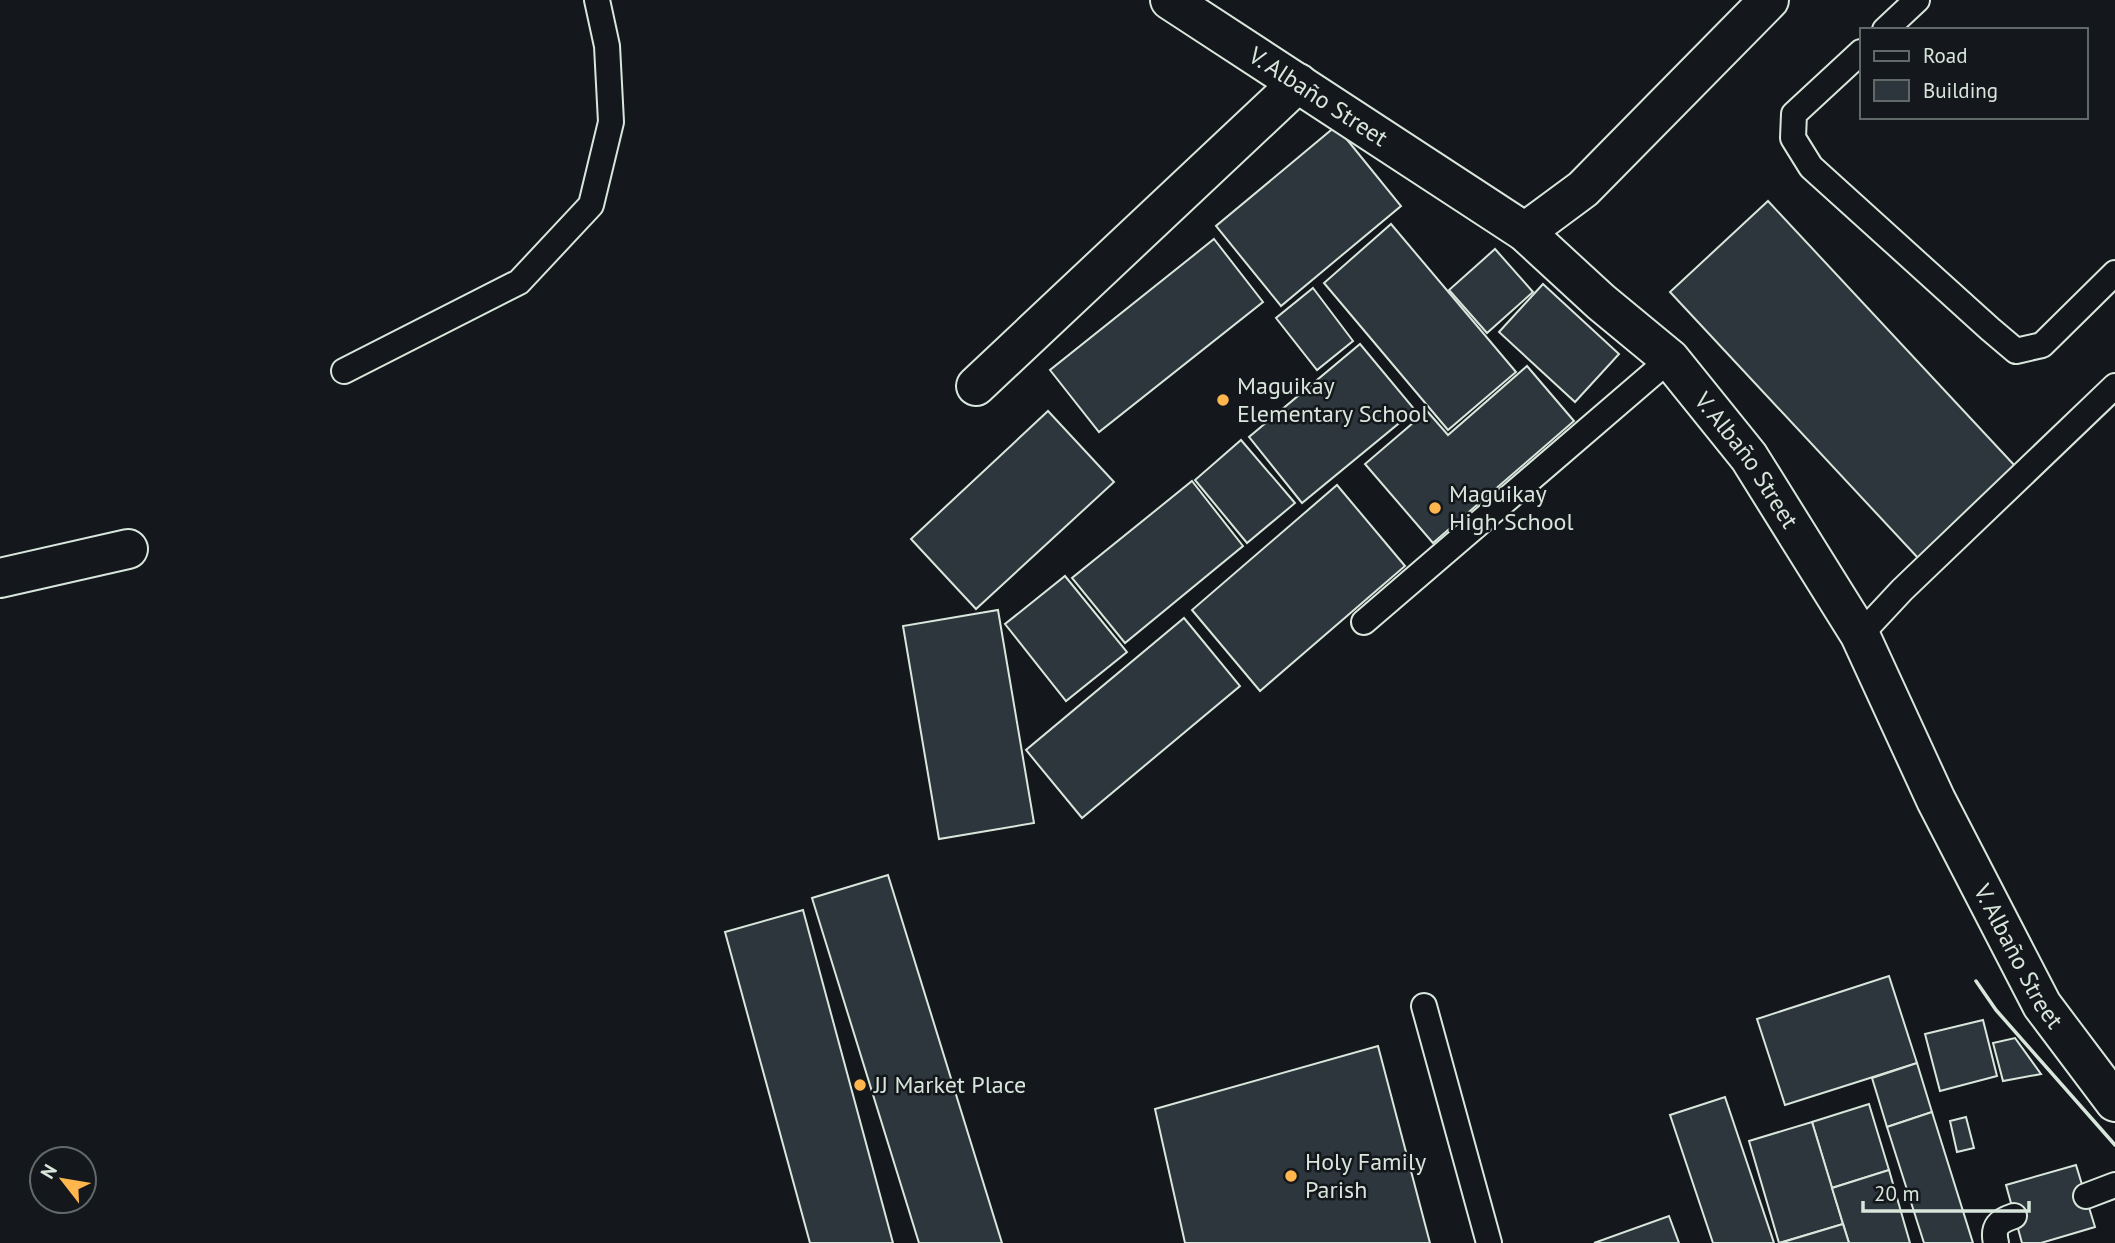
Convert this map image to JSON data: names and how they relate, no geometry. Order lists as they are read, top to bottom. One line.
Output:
{"streets":{"street":["V. Albaño Street"]},"places":["Maguikay Elementary School","Maguikay High School","JJ Market Place","Holy Family Parish"],"legend":["Road","Building"],"scale_bar":"20 m","north":"top left"}
